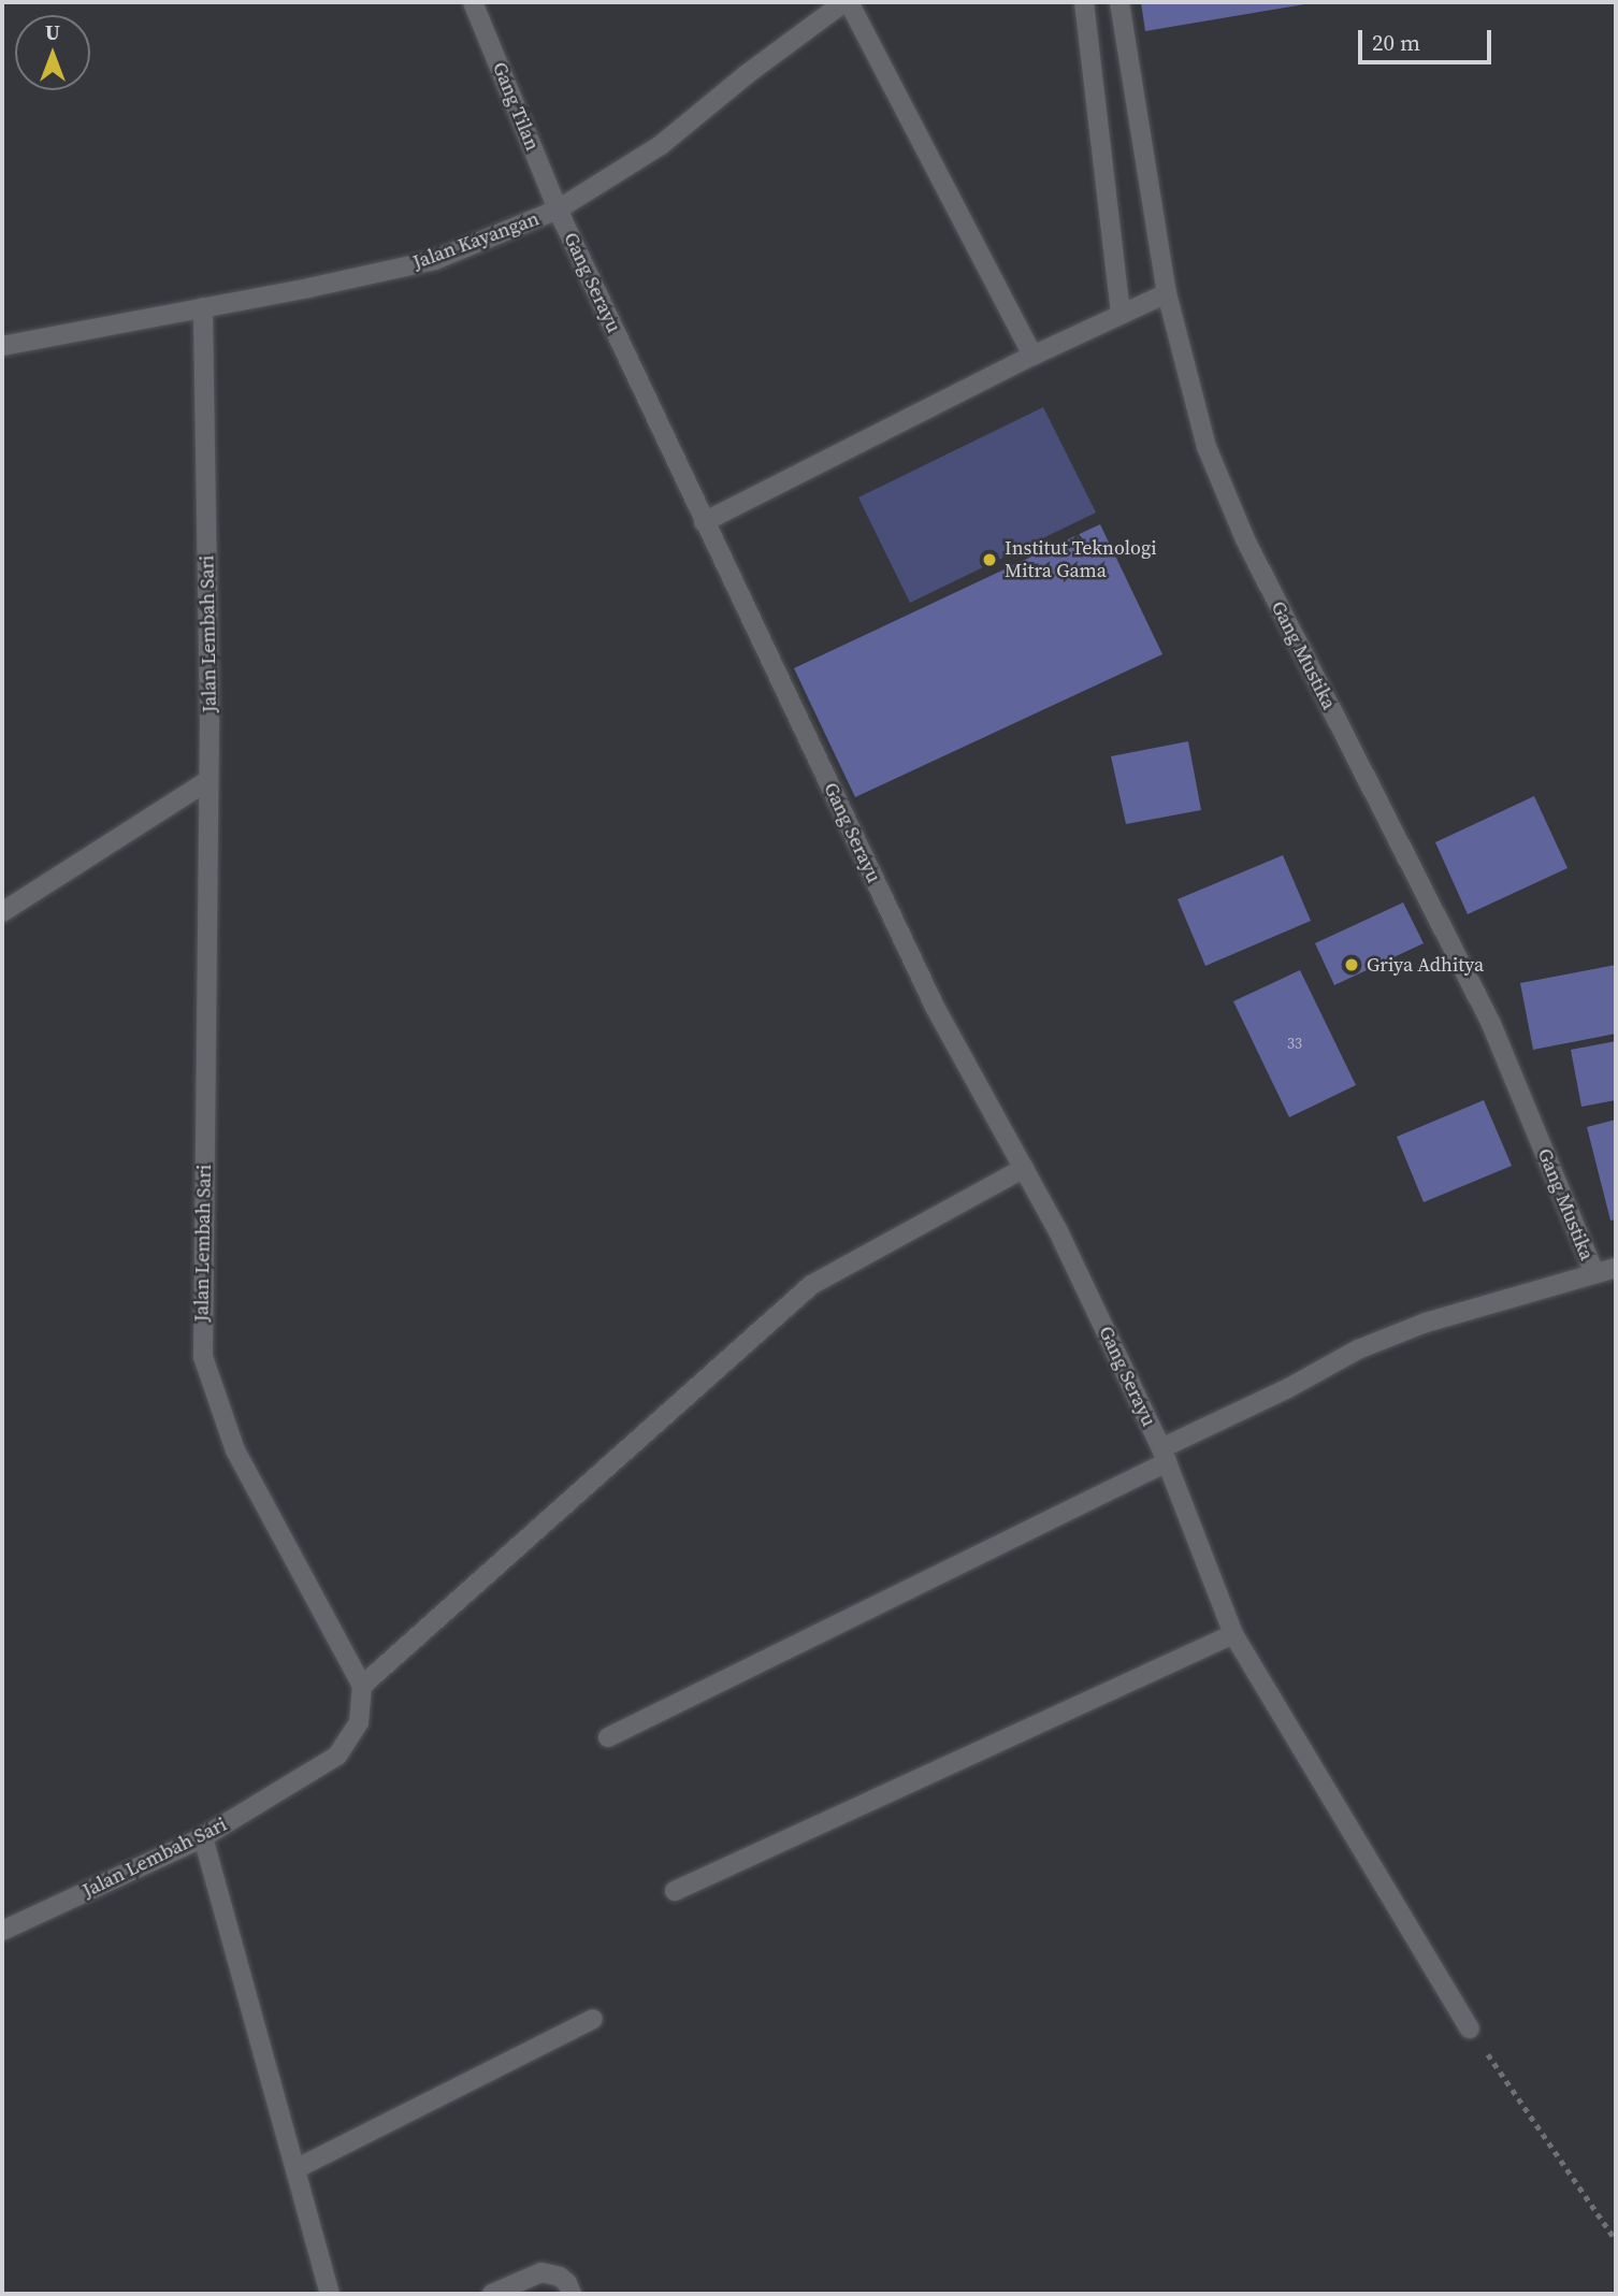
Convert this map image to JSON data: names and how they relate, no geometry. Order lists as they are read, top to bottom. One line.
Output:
{"streets":{"street":["Gang Tilan","Jalan Kayangan","Gang Serayu","Jalan Lembah Sari","Gang Mustika"]},"crossings":[["Gang Tilan","Jalan Kayangan"],["Gang Tilan","Gang Serayu"],["Jalan Kayangan","Gang Serayu"],["Jalan Kayangan","Jalan Lembah Sari"]],"places":["Institut Teknologi Mitra Gama","Griya Adhitya"],"house_numbers":["33"],"scale_bar":"20 m","north":"top"}
